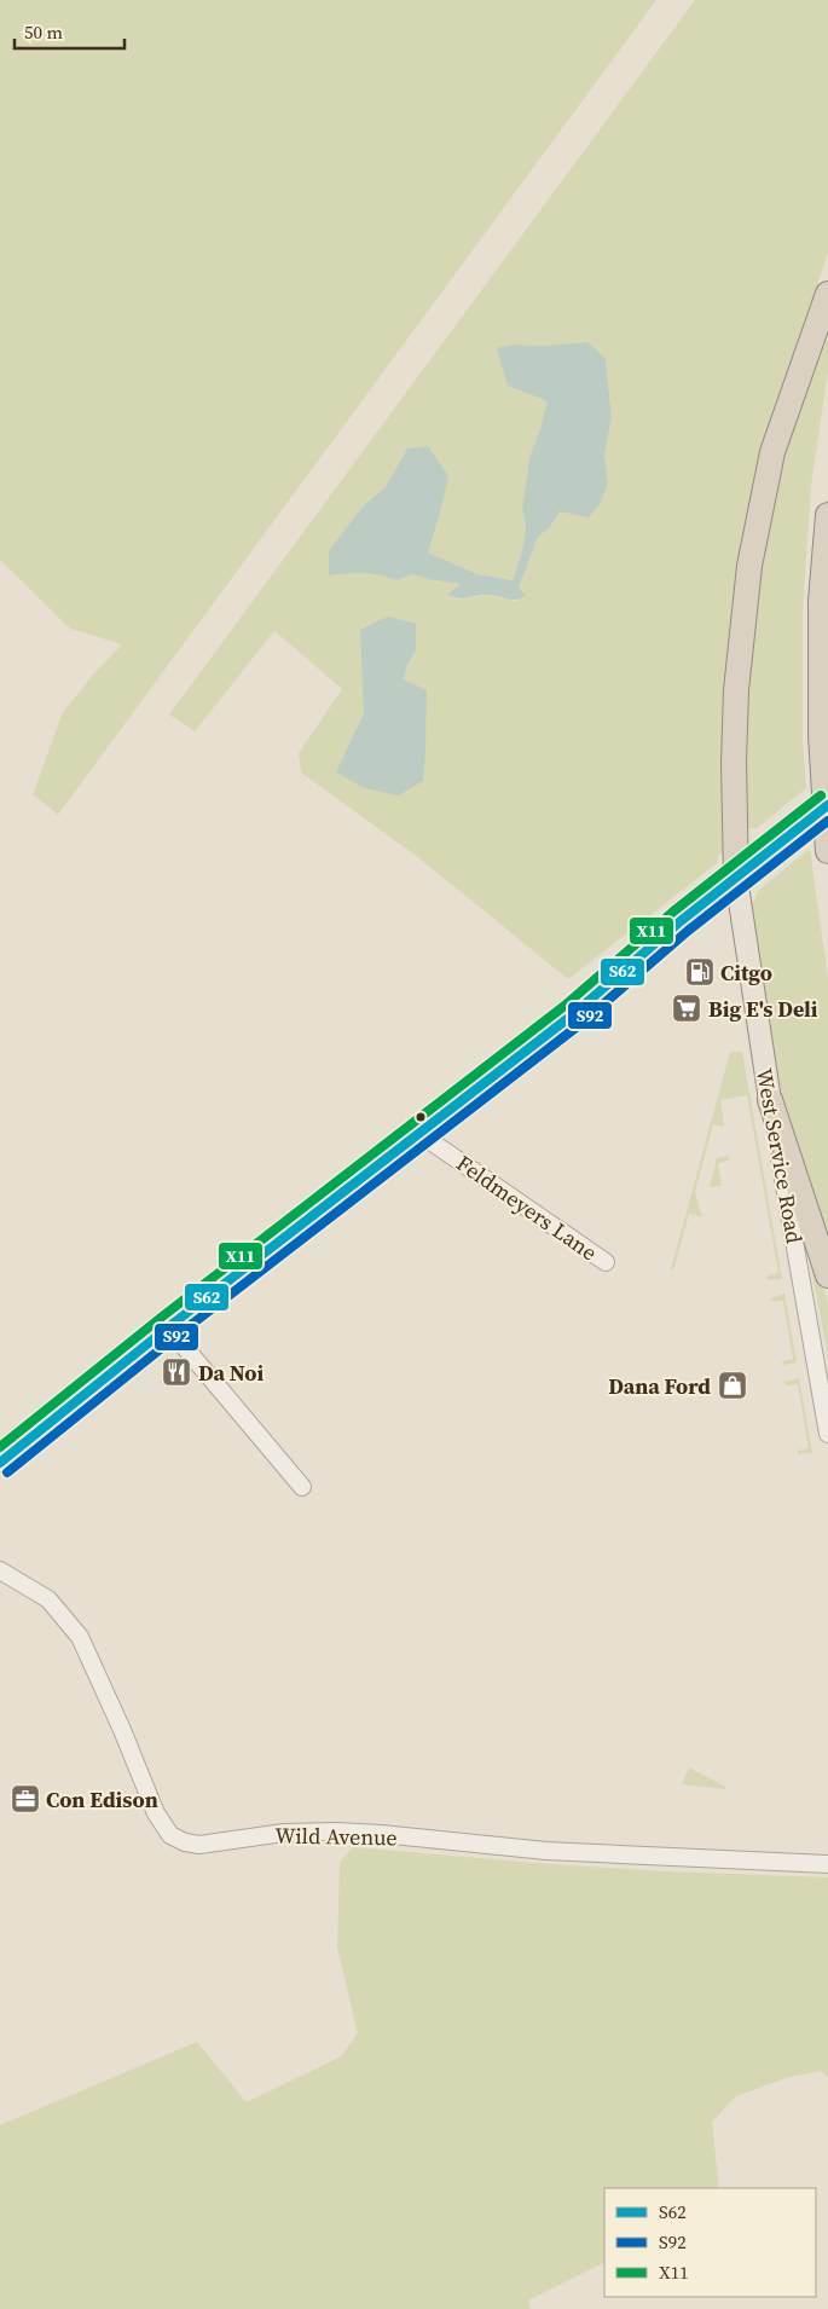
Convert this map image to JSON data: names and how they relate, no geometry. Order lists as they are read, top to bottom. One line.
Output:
{"streets":{"main road":["West Service Road"],"street":["Feldmeyers Lane","Wild Avenue"]},"places":{"fuel station":["Citgo"],"supermarket":["Big E's Deli"],"restaurant":["Da Noi"],"shop":["Dana Ford"],"office":["Con Edison"]},"lines":["transit line X11","transit line S62","transit line S92"],"legend":["S62","S92","X11"],"scale_bar":"50 m"}
